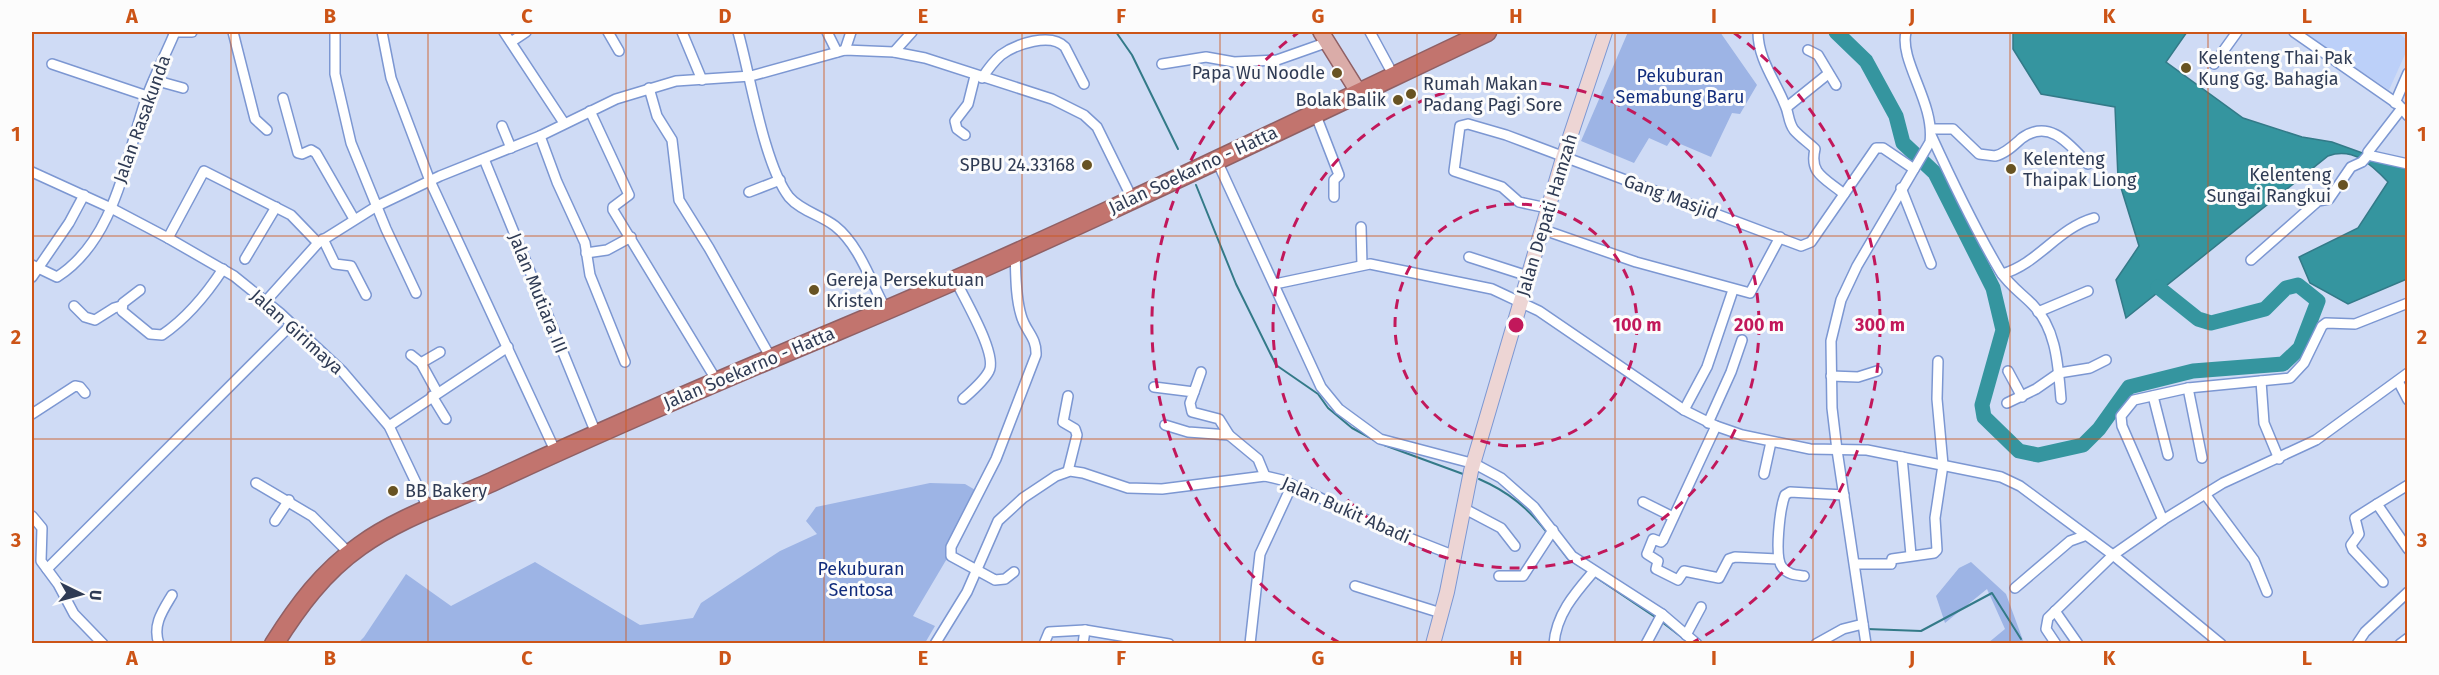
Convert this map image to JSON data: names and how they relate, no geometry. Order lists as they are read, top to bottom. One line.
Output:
{"streets":{"highway":["Jalan Soekarno - Hatta"],"main road":["Jalan Depati Hamzah"],"street":["Jalan Rasakunda","Gang Masjid","Jalan Mutiara III","Jalan Girimaya","Jalan Bukit Abadi"]},"crossings":[["Jalan Rasakunda","Jalan Girimaya"],["Jalan Soekarno - Hatta","Jalan Mutiara III"],["Jalan Soekarno - Hatta","Jalan Girimaya"],["Gang Masjid","Jalan Depati Hamzah"],["Jalan Depati Hamzah","Jalan Bukit Abadi"]],"parks":["Pekuburan Semabung Baru","Pekuburan Sentosa"],"places":["Kelenteng Thai Pak Kung Gg. Bahagia","Papa Wu Noodle","Rumah Makan Padang Pagi Sore","Bolak Balik","SPBU 24.33168","Kelenteng Thaipak Liong","Kelenteng Sungai Rangkui","Gereja Persekutuan Kristen","BB Bakery"],"north":"right","grid":{"columns":["A","B","C","D","E","F","G","H","I","J","K","L"],"rows":["1","2","3"]},"rings":["100 m","200 m","300 m"]}
